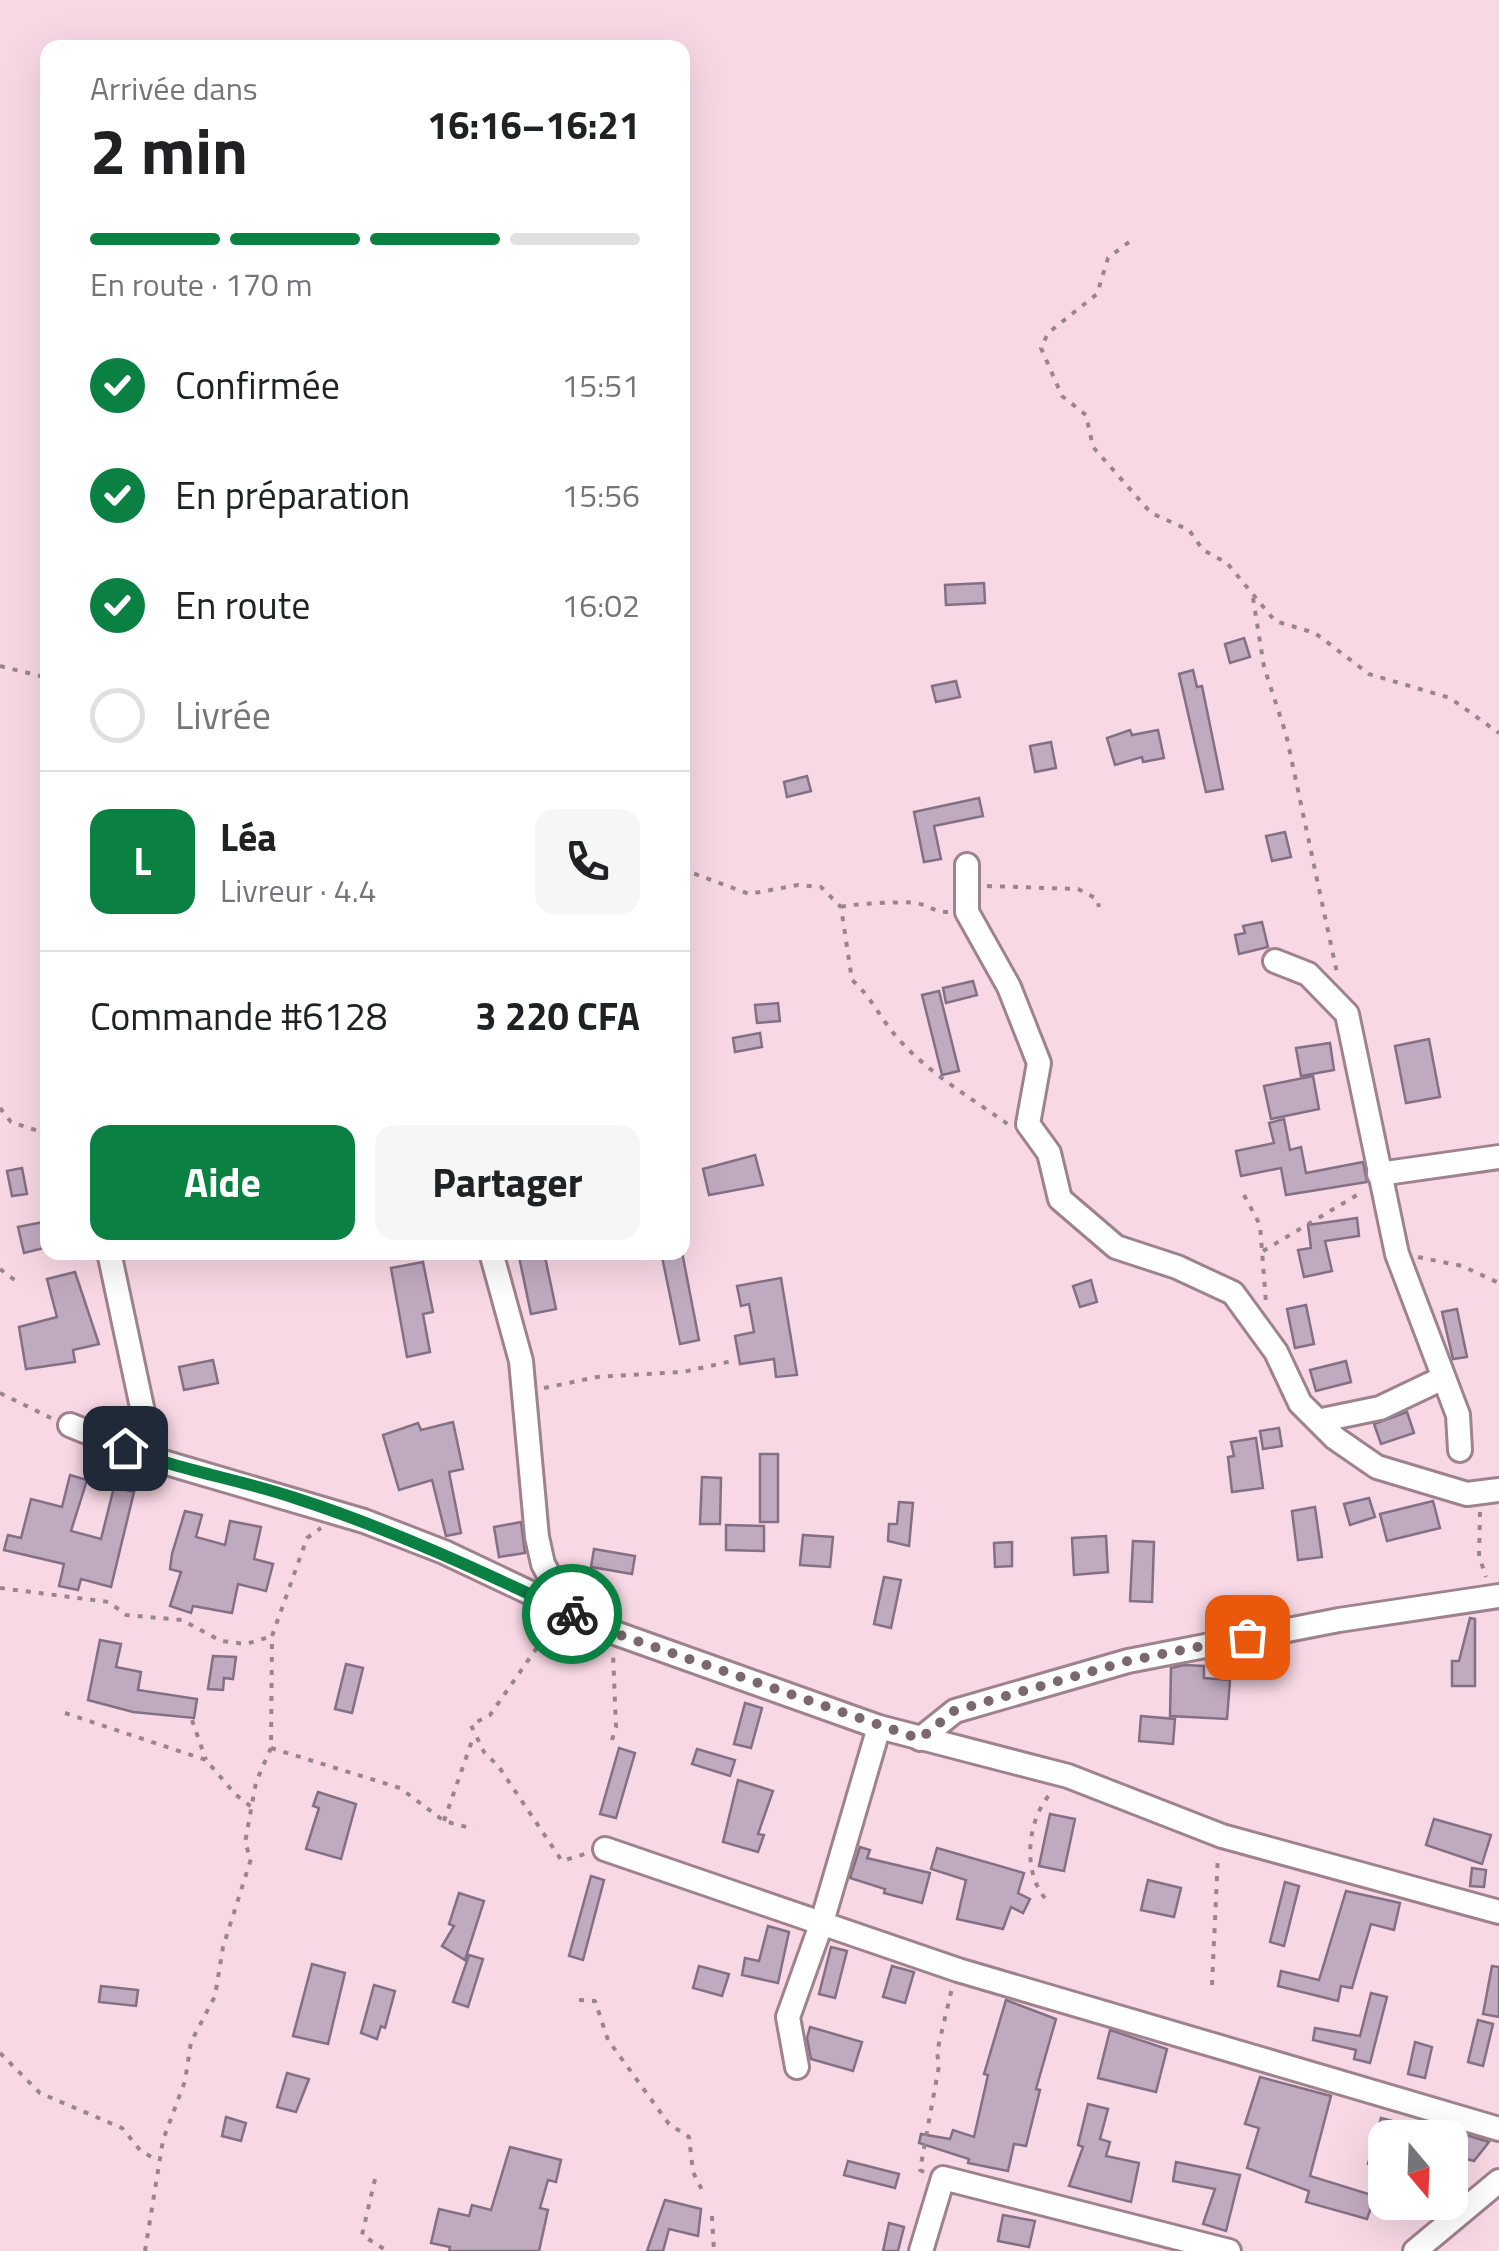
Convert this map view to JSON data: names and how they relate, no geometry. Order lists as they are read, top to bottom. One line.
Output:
{"north":"bottom","page":{"heading":["2 min","Arrivée dans","16:16–16:21"],"panel":["Léa","Livreur · 4.4","Commande #6128","3 220 CFA"],"bar":"En route · 170 m","list":[["Confirmée","15:51"],["En préparation","15:56"],["En route","16:02"],"Livrée"],"round":"L","buttons":["Aide","Partager"]}}
